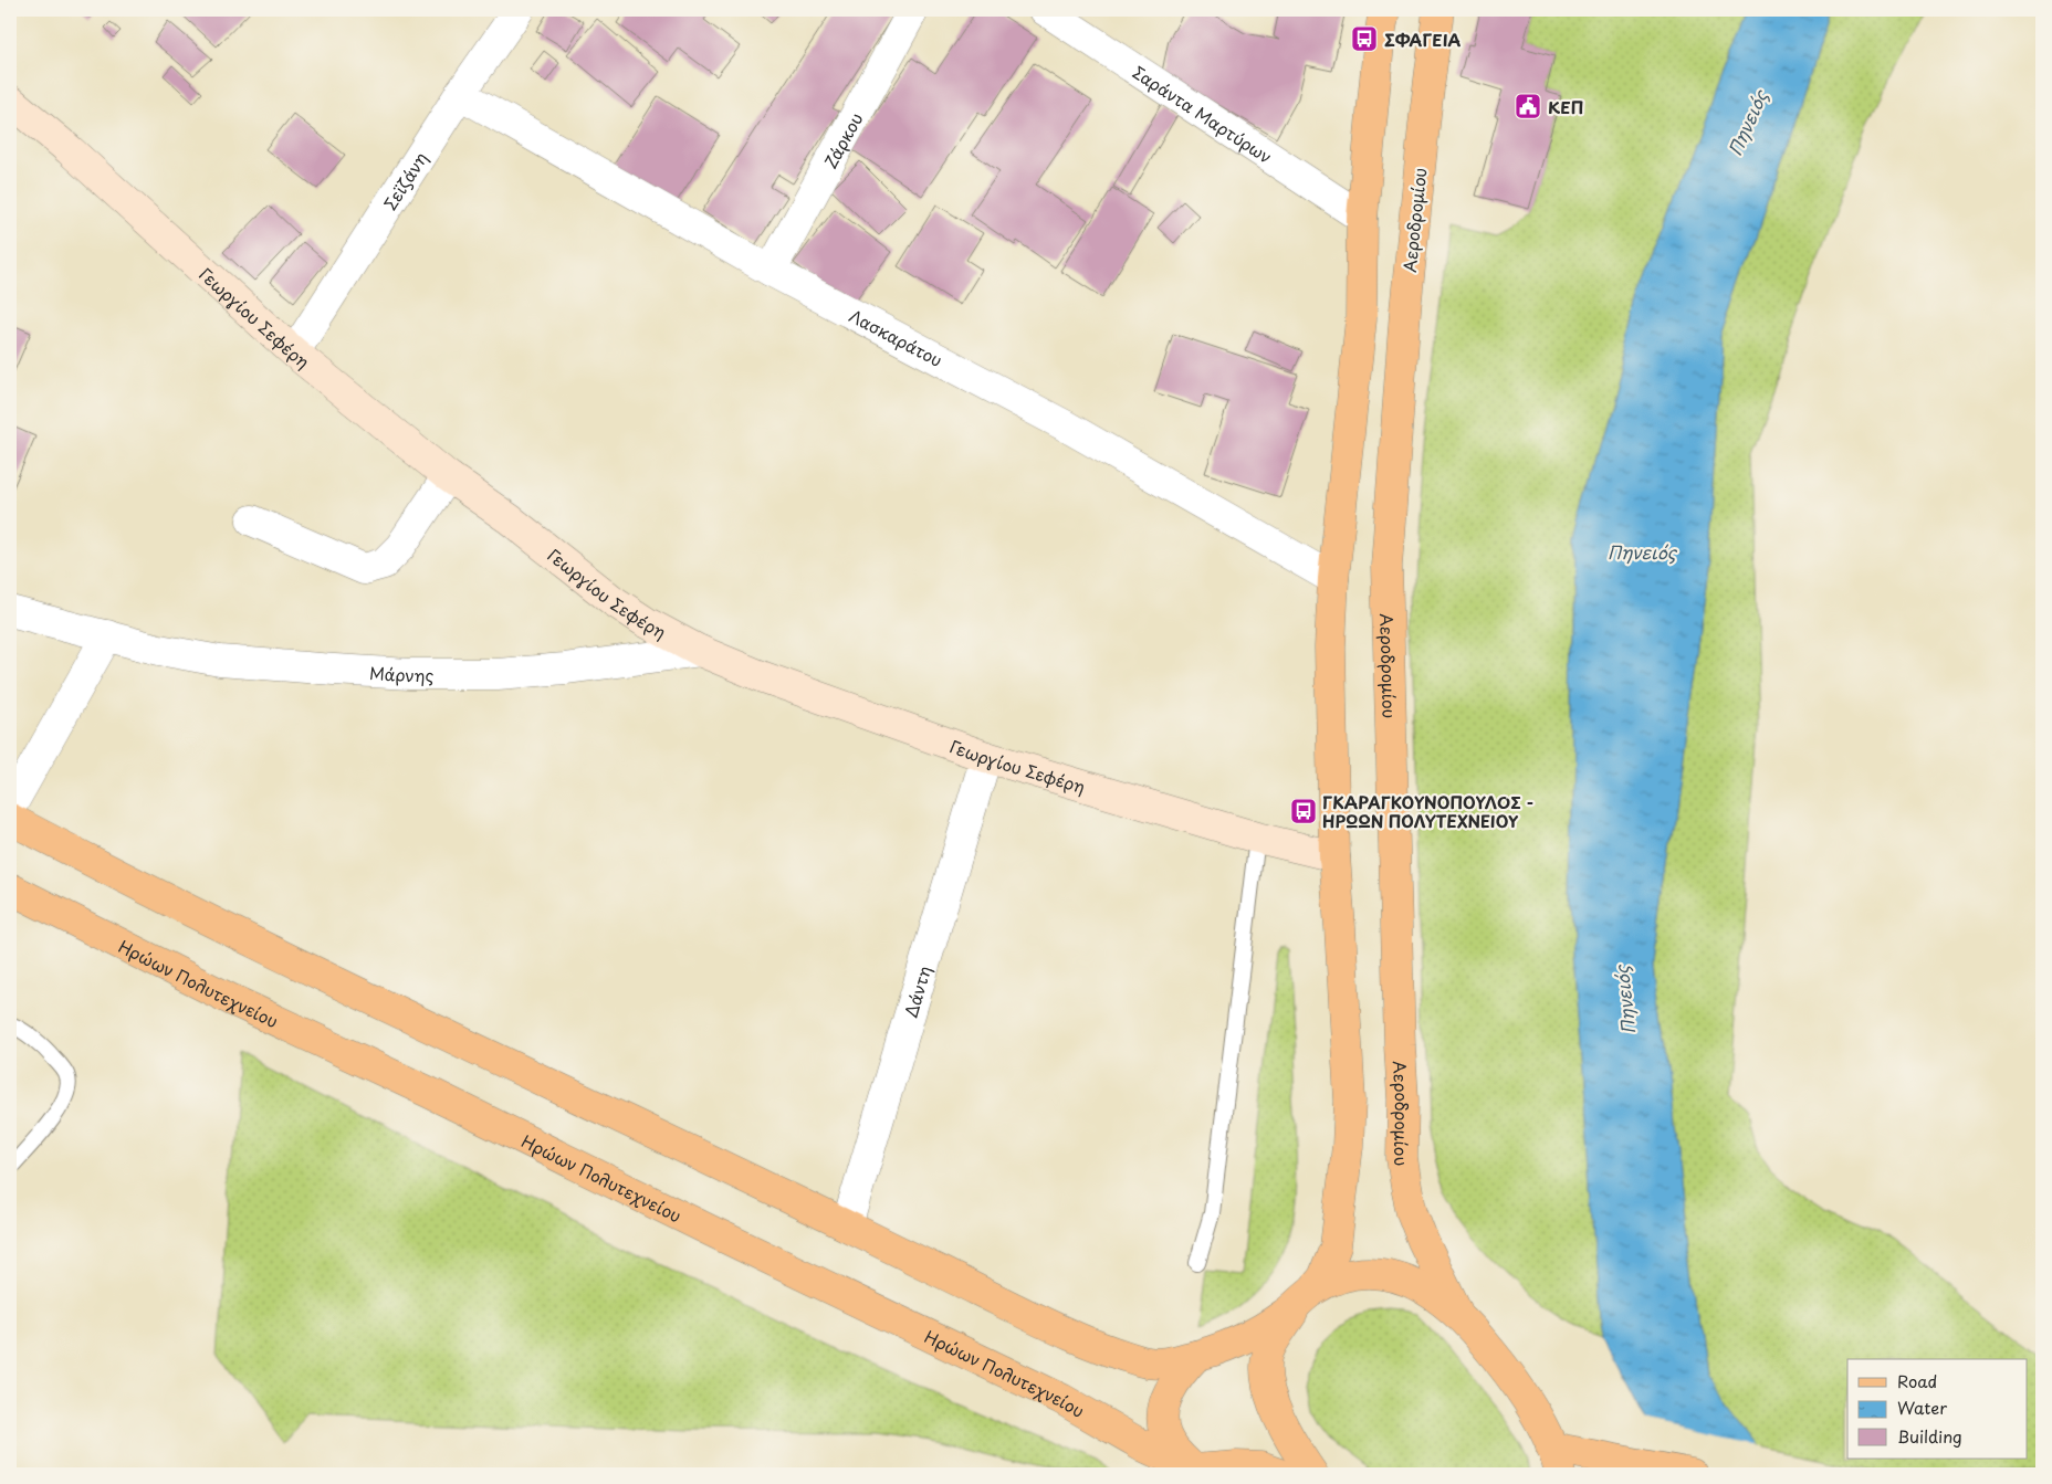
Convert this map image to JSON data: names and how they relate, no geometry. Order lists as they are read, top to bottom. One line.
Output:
{"streets":{"main road":["Αεροδρομίου","Ηρώων Πολυτεχνείου"],"street":["Σαράντα Μαρτύρων","Ζάρκου","Σεϊζάνη","Γεωργίου Σεφέρη","Λασκαράτου","Μάρνης","Δάντη"]},"crossings":[["Ζάρκου","Λασκαράτου"],["Σεϊζάνη","Γεωργίου Σεφέρη"],["Σεϊζάνη","Λασκαράτου"],["Γεωργίου Σεφέρη","Μάρνης"],["Γεωργίου Σεφέρη","Δάντη"]],"water":["Πηνειός"],"places":{"bus stop":["ΣΦΑΓΕΙΑ","ΓΚΑΡΑΓΚΟΥΝΟΠΟΥΛΟΣ - ΗΡΩΩΝ ΠΟΛΥΤΕΧΝΕΙΟΥ"],"public building":["ΚΕΠ"]},"legend":["Road","Water","Building"]}
